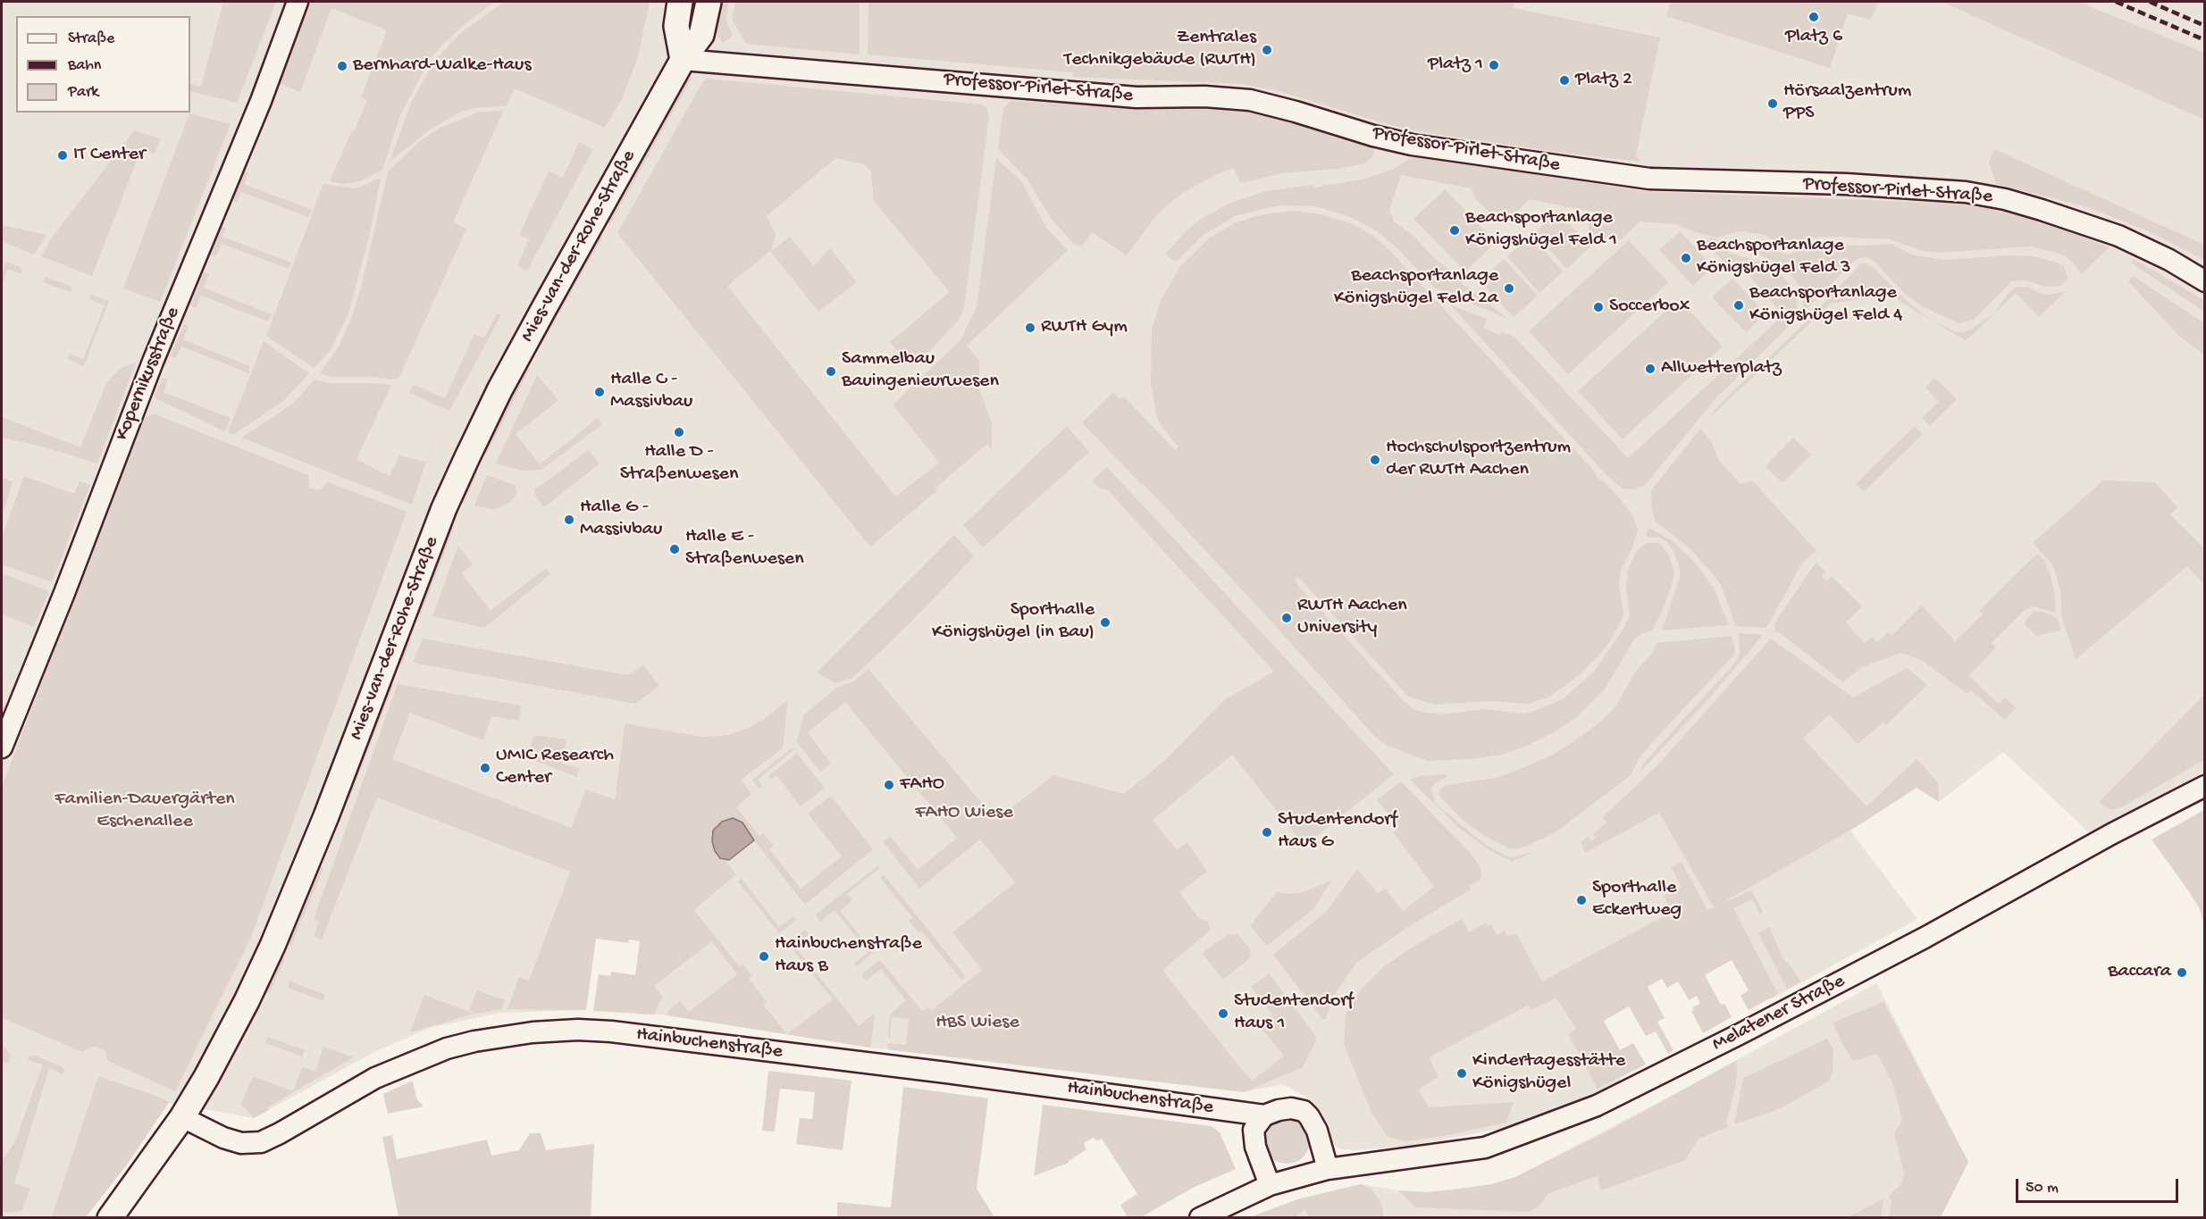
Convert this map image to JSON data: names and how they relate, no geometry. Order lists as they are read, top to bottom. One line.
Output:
{"streets":{"street":["Professor-Pirlet-Straße","Mies-van-der-Rohe-Straße","Kopernikusstraße","Melatener Straße","Hainbuchenstraße"]},"crossings":[["Professor-Pirlet-Straße","Mies-van-der-Rohe-Straße"],["Mies-van-der-Rohe-Straße","Hainbuchenstraße"],["Melatener Straße","Hainbuchenstraße"]],"parks":["Familien-Dauergärten Eschenallee","FAHO Wiese","HBS Wiese"],"places":["Platz 6","Zentrales Technikgebäude (RWTH)","Platz 1","Bernhard-Walke-Haus","Platz 2","Hörsaalzentrum PPS","IT Center","Beachsportanlage Königshügel Feld 1","Beachsportanlage Königshügel Feld 3","Beachsportanlage Königshügel Feld 2a","Beachsportanlage Königshügel Feld 4","Soccerbox","RWTH Gym","Allwetterplatz","Sammelbau Bauingenieurwesen","Halle C - Massivbau","Halle D - Straßenwesen","Hochschulsportzentrum der RWTH Aachen","Halle G - Massivbau","Halle E - Straßenwesen","RWTH Aachen University","Sporthalle Königshügel (in Bau)","UMIC Research Center","FAHO","Studentendorf Haus G","Sporthalle Eckertweg","Hainbuchenstraße Haus B","Baccara","Studentendorf Haus 1","Kindertagesstätte Königshügel"],"legend":["Straße","Bahn","Park"],"scale_bar":"50 m"}
